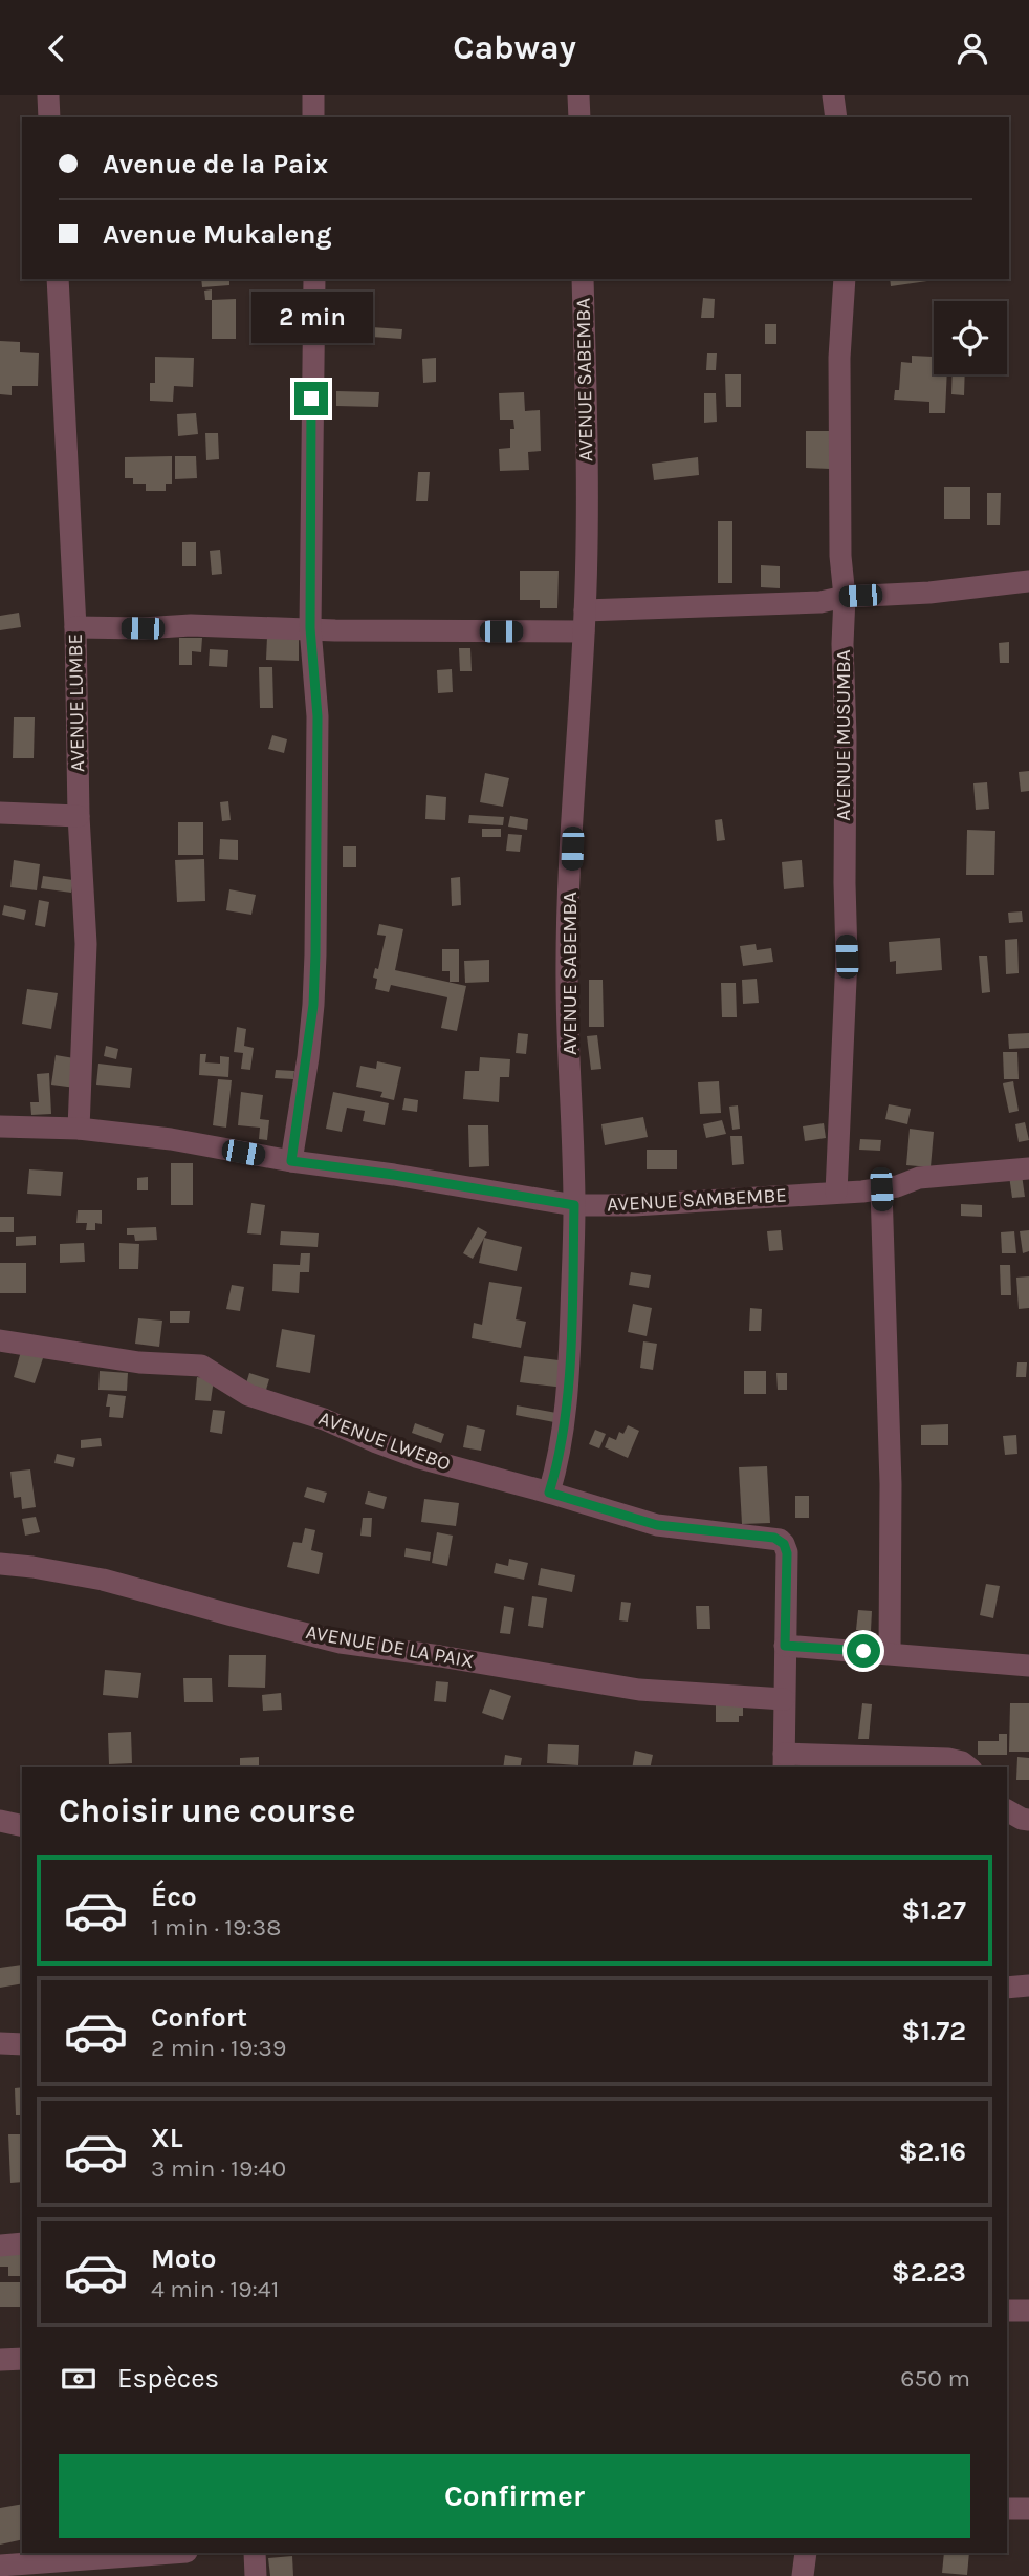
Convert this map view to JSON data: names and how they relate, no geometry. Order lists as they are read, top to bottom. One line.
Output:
{"streets":{"street":["AVENUE SABEMBA","AVENUE LUMBE","AVENUE MUSUMBA","AVENUE SAMBEMBE","AVENUE LWEBO","AVENUE DE LA PAIX"]},"crossings":[["AVENUE SABEMBA","AVENUE SAMBEMBE"],["AVENUE SABEMBA","AVENUE LWEBO"],["AVENUE LUMBE","AVENUE SAMBEMBE"],["AVENUE MUSUMBA","AVENUE SAMBEMBE"]],"page":{"header":"Cabway","banner":["Avenue de la Paix","Avenue Mukaleng"],"bubble":"2 min","heading":"Choisir une course","list":[{"name":"Éco","note":"1 min · 19:38","value":"$1.27"},{"name":"Confort","note":"2 min · 19:39","value":"$1.72"},{"name":"XL","note":"3 min · 19:40","value":"$2.16"},{"name":"Moto","note":"4 min · 19:41","value":"$2.23"}],"pay":["Espèces","650 m"],"buttons":"Confirmer"}}
